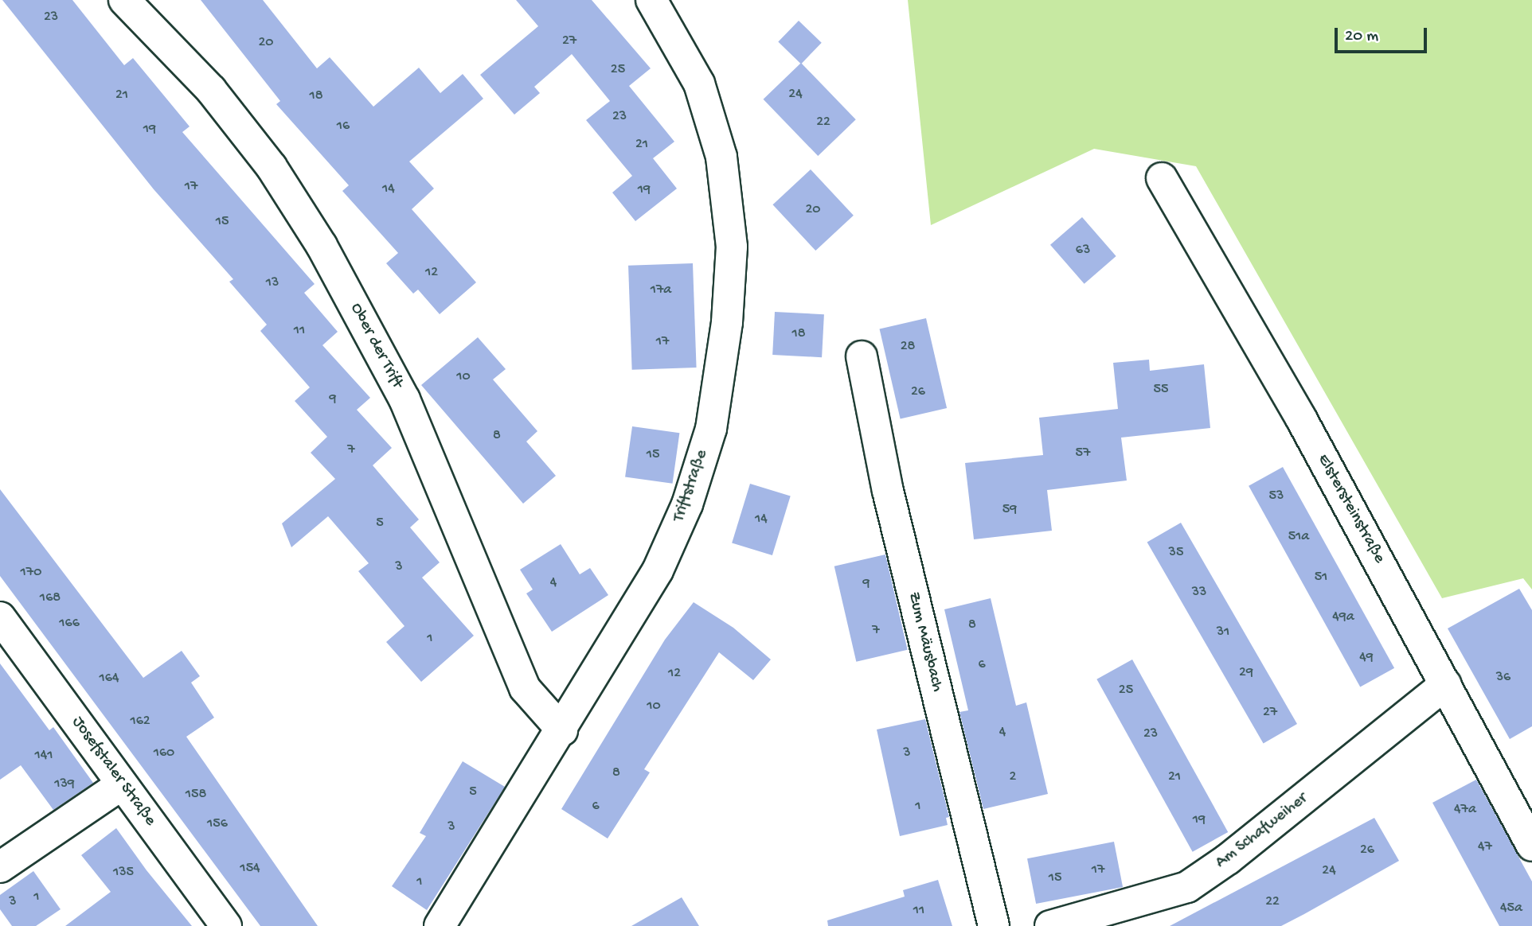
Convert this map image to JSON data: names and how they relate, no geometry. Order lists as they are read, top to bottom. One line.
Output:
{"streets":{"street":["Ober der Trift","Triftstraße","Elstersteinstraße","Zum Mäusbach","Josefstaler Straße","Am Schafweiher"]},"crossings":[["Ober der Trift","Triftstraße"],["Elstersteinstraße","Am Schafweiher"]],"house_numbers":["23","27","20","25","24","21","18","23","22","16","19","21","17","14","19","20","15","63","12","13","17a","11","18","17","28","10","55","26","9","8","7","57","15","53","59","14","5","51a","35","3","170","51","4","9","33","168","49a","166","8","7","31","1","49","6","29","12","36","164","25","10","27","162","4","23","160","3","141","8","2","21","139","5","158","6","1","47a","19","156","3","47","26","154","17","24","135","15","1","1","3","22","45a","11"],"scale_bar":"20 m"}
